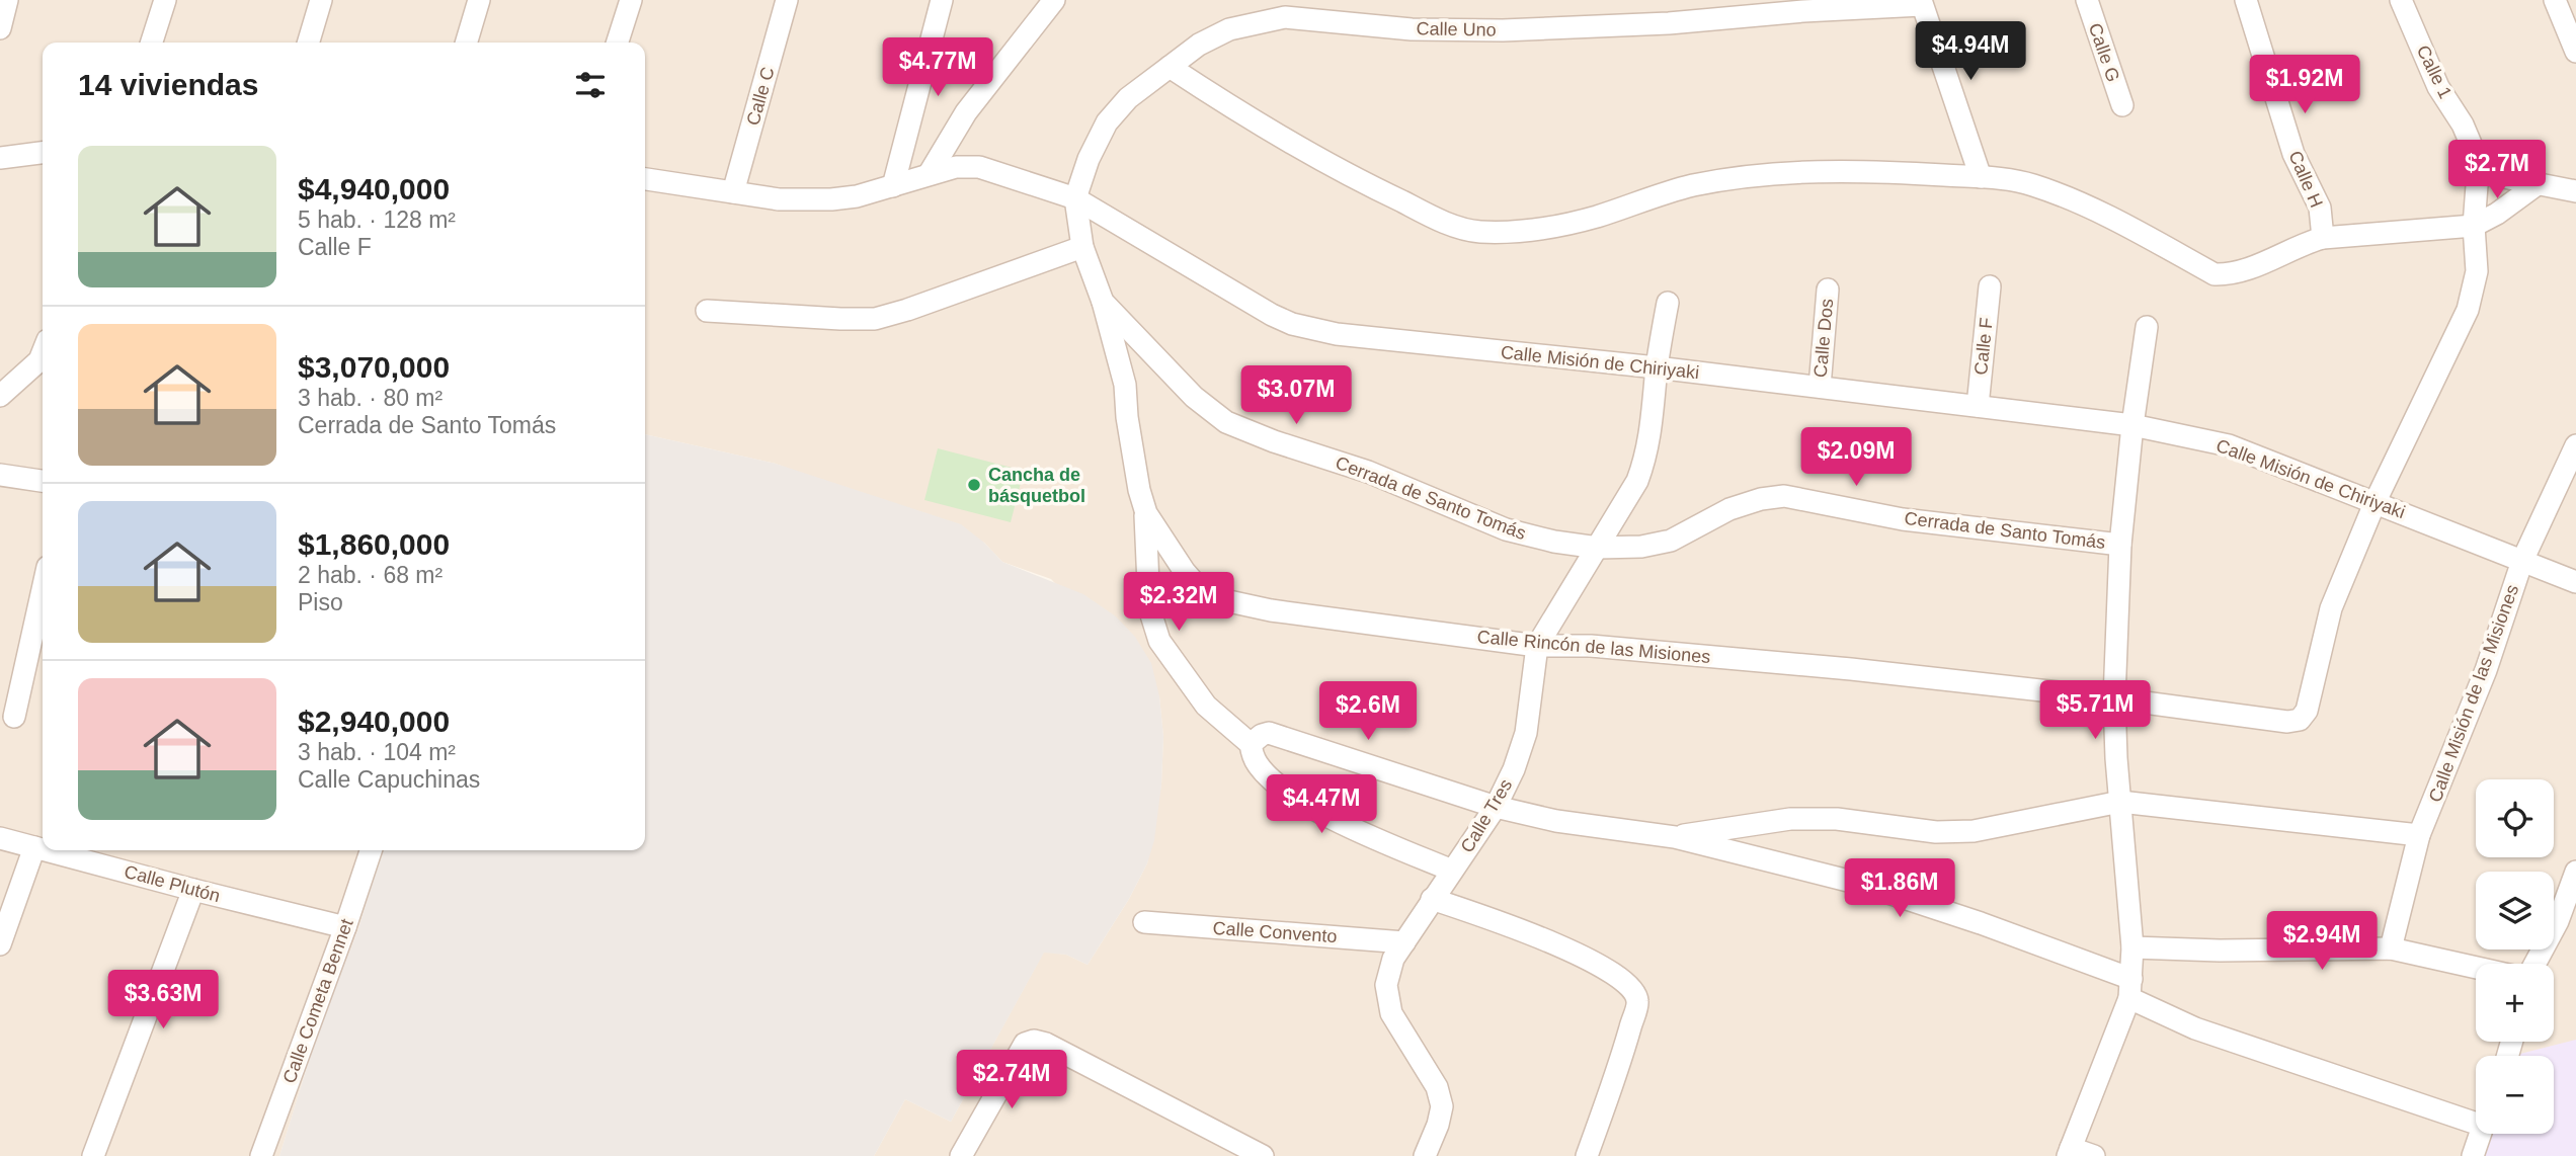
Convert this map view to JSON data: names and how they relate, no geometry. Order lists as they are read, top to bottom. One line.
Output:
{"streets":{"street":["Calle Uno","Calle G","Calle 1","Calle C","Calle H","Calle Dos","Calle F","Calle Misión de Chiriyaki","Cerrada de Santo Tomás","Calle Rincón de las Misiones","Calle Misión de las Misiones","Calle Tres","Calle Plutón","Calle Convento","Calle Cometa Bennet"]},"crossings":[["Calle Uno","Calle Misión de Chiriyaki"],["Calle Uno","Cerrada de Santo Tomás"],["Calle 1","Calle Misión de Chiriyaki"],["Calle 1","Calle Rincón de las Misiones"],["Calle C","Calle Misión de Chiriyaki"],["Calle Dos","Calle Misión de Chiriyaki"],["Calle F","Calle Misión de Chiriyaki"],["Calle Misión de Chiriyaki","Cerrada de Santo Tomás"],["Calle Misión de Chiriyaki","Calle Misión de las Misiones"],["Calle Misión de Chiriyaki","Calle Tres"],["Cerrada de Santo Tomás","Calle Rincón de las Misiones"],["Cerrada de Santo Tomás","Calle Tres"],["Calle Rincón de las Misiones","Calle Tres"],["Calle Tres","Calle Convento"],["Calle Plutón","Calle Cometa Bennet"]],"places":["Cancha de básquetbol"],"page":{"price":["$4.94M","$4.77M","$1.92M","$2.7M","$3.07M","$2.09M","$2.32M","$5.71M","$2.6M","$4.47M","$1.86M","$2.94M","$3.63M","$2.74M"],"heading":"14 viviendas","list":[{"name":"$4,940,000","note":"5 hab. · 128 m² · Calle F"},{"name":"$3,070,000","note":"3 hab. · 80 m² · Cerrada de Santo Tomás"},{"name":"$1,860,000","note":"2 hab. · 68 m² · Piso"},{"name":"$2,940,000","note":"3 hab. · 104 m² · Calle Capuchinas"}],"map_buttons":["+","−"]}}
